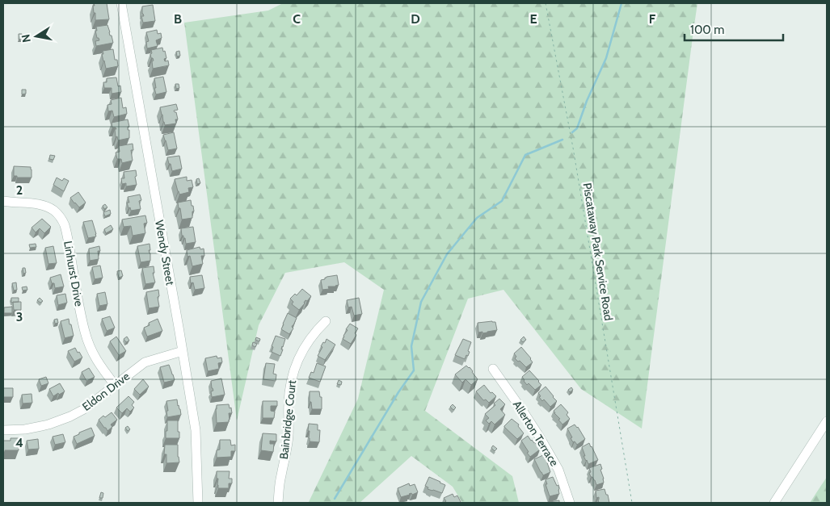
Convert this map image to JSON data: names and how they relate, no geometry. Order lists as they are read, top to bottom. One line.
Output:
{"streets":{"street":["Wendy Street","Linhurst Drive","Eldon Drive","Bainbridge Court","Allerton Terrace"],"path":["Piscataway Park Service Road"]},"crossings":[["Wendy Street","Eldon Drive"],["Linhurst Drive","Eldon Drive"]],"scale_bar":"100 m","north":"left","grid":{"columns":["B","C","D","E","F"],"rows":["2","3","4"]}}
